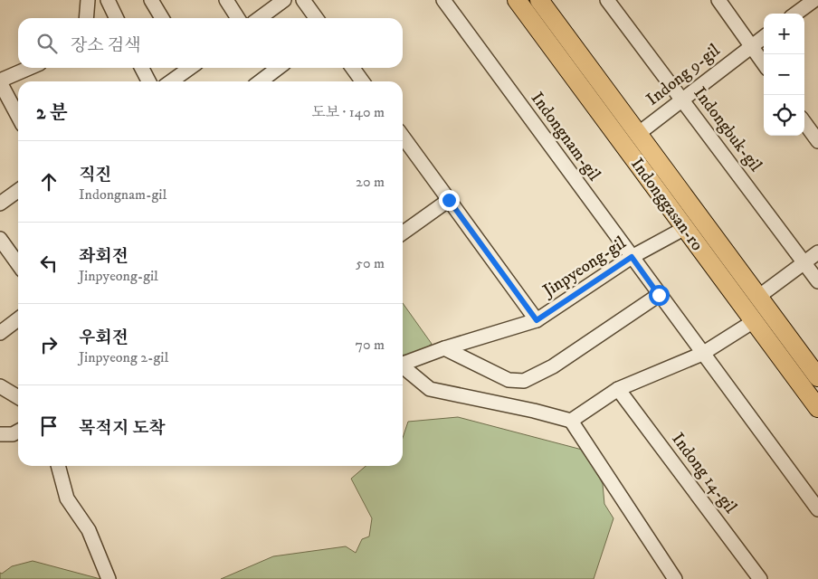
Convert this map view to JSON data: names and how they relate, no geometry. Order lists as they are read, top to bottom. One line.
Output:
{"streets":{"main road":["Indonggasan-ro"],"street":["Indong 9-gil","Indongbuk-gil","Indongnam-gil","Jinpyeong-gil","Indong 14-gil"]},"crossings":[["Indong 9-gil","Indongbuk-gil"],["Indong 9-gil","Indonggasan-ro"],["Indongnam-gil","Jinpyeong-gil"],["Indonggasan-ro","Jinpyeong-gil"]],"page":{"map_buttons":["+","−"],"search":"장소 검색","heading":["2 분","도보 · 140 m"],"list":[["직진","Indongnam-gil","20 m"],["좌회전","Jinpyeong-gil","50 m"],["우회전","Jinpyeong 2-gil","70 m"],"목적지 도착"]}}
